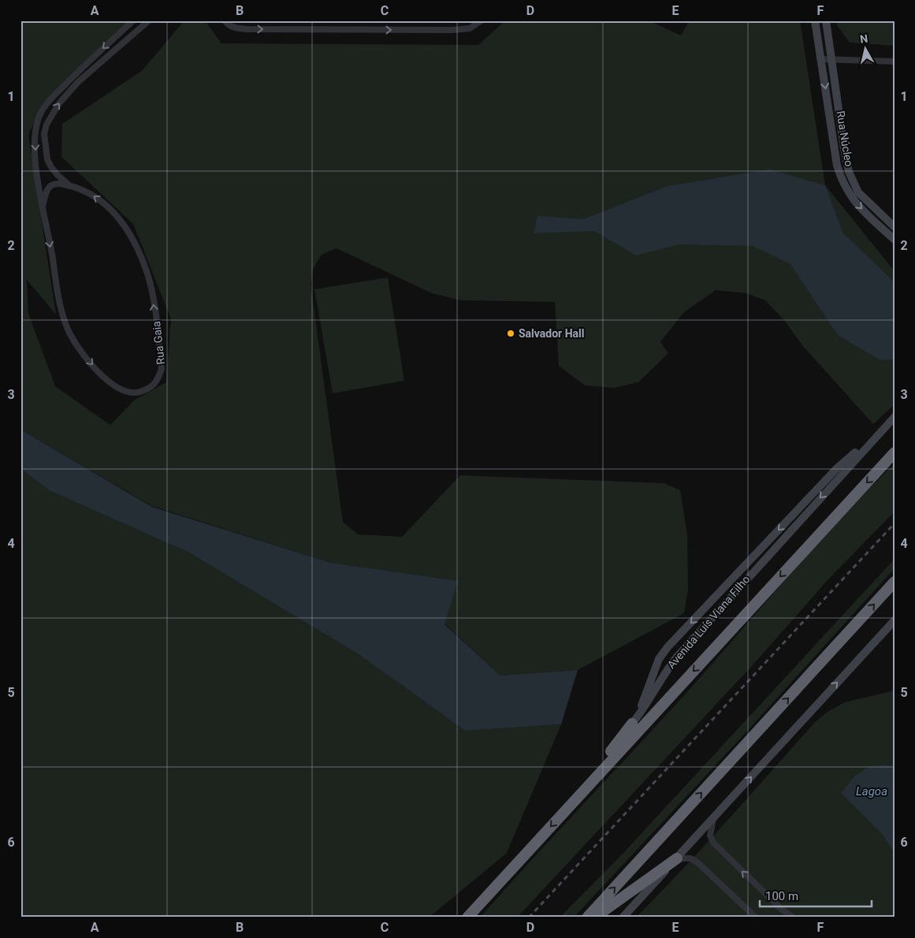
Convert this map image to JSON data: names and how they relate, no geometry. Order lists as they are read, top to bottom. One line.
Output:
{"streets":{"highway":["Avenida Luís Viana Filho"],"main road":["Rua Núcleo"],"street":["Rua Gaia"]},"one_way":["Avenida Luís Viana Filho"],"water":["Lagoa"],"places":["Salvador Hall"],"scale_bar":"100 m","north":"top","grid":{"columns":["A","B","C","D","E","F"],"rows":["1","2","3","4","5","6"]}}
